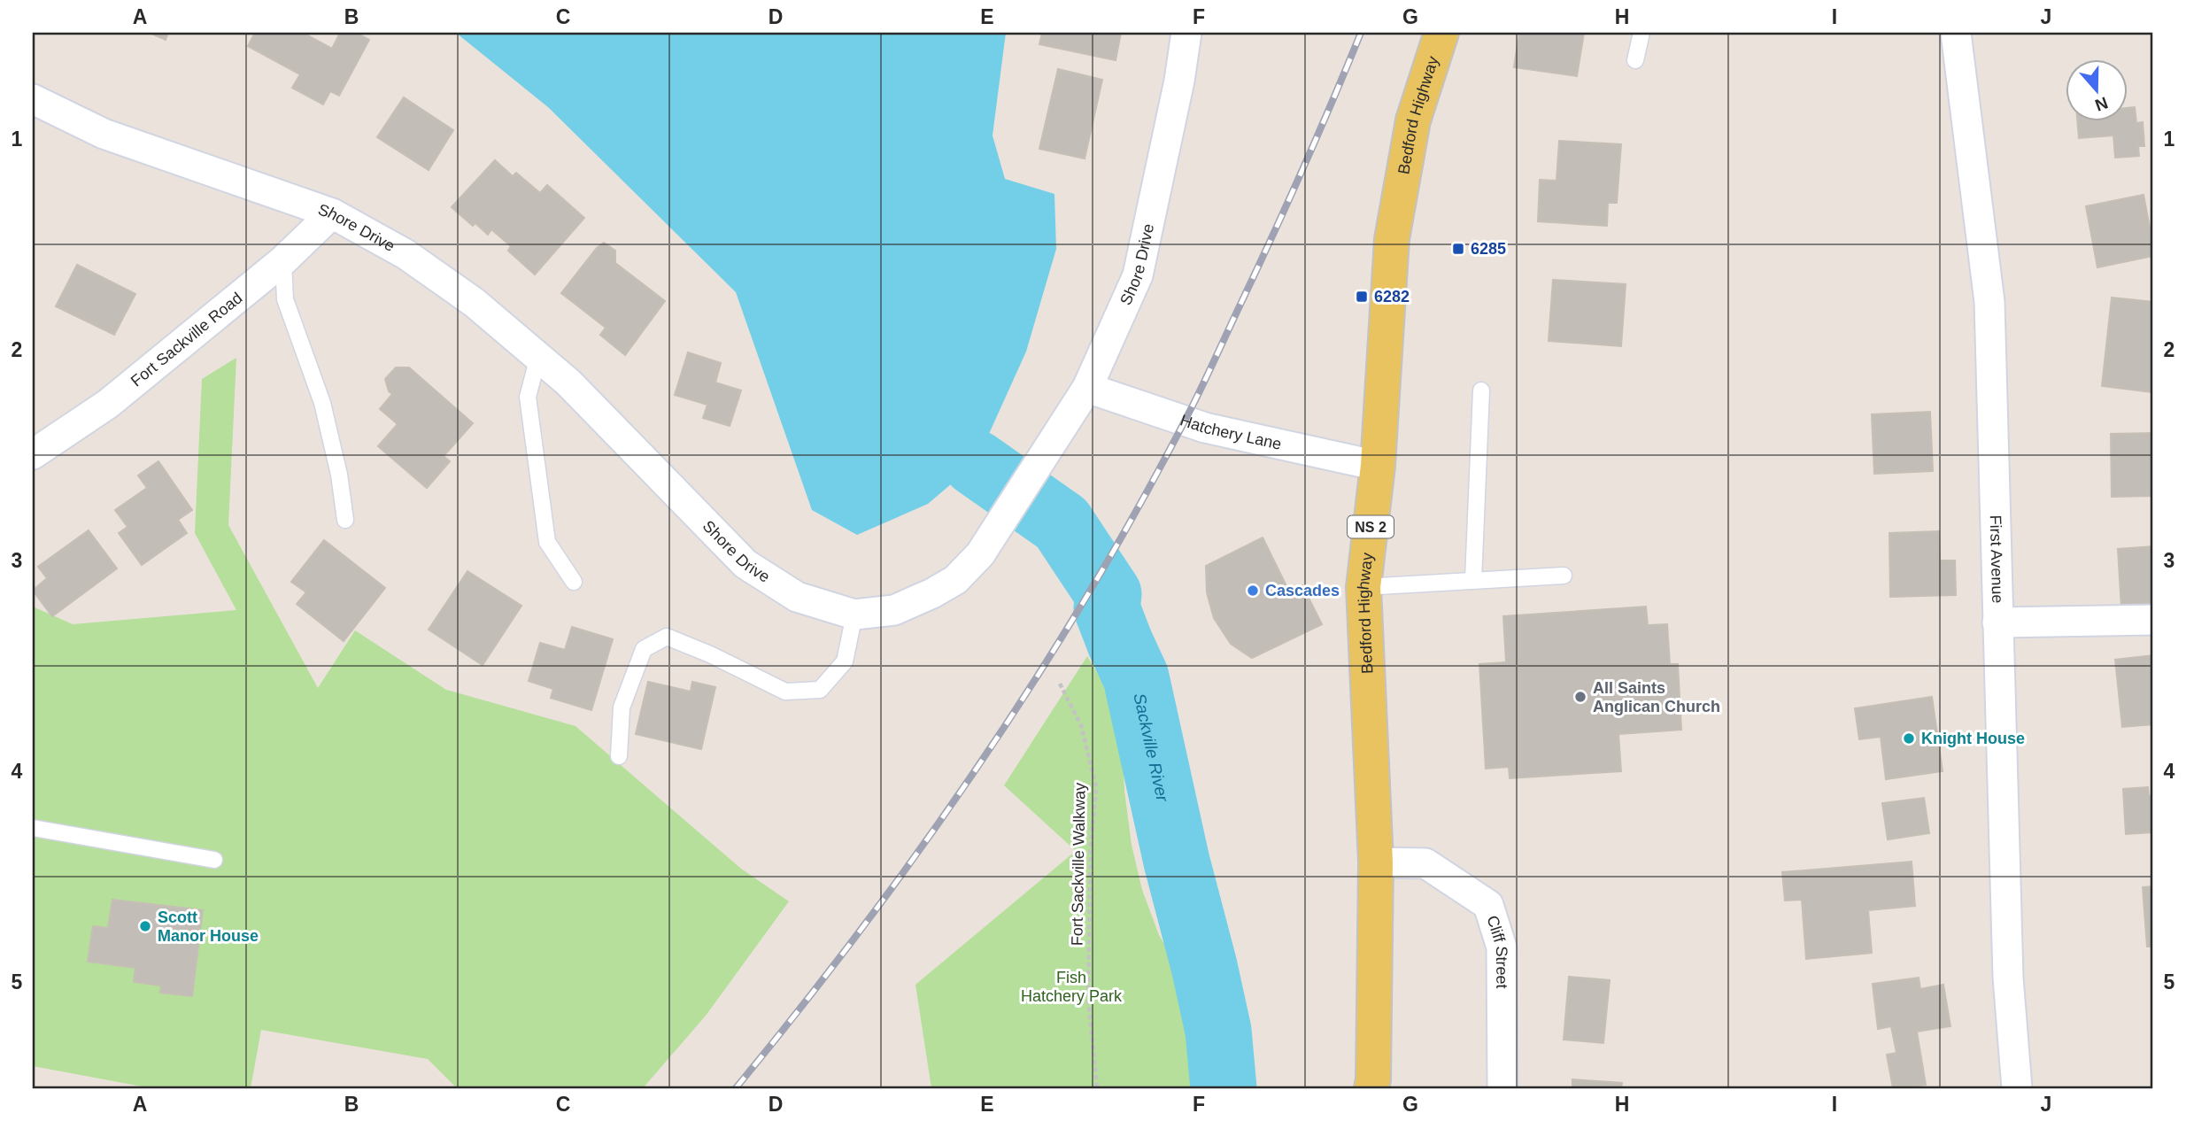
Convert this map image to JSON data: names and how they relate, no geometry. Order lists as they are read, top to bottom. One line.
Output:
{"streets":{"main road":["Bedford Highway","NS 2"],"street":["Shore Drive","Fort Sackville Road","Hatchery Lane","First Avenue","Cliff Street"],"path":["Fort Sackville Walkway"]},"crossings":[["Bedford Highway","Hatchery Lane"],["Bedford Highway","Cliff Street"],["Shore Drive","Fort Sackville Road"],["Shore Drive","Hatchery Lane"]],"water":["Sackville River"],"parks":["Fish Hatchery Park"],"places":{"transit":["6285","6282"],"other":["Cascades","All Saints Anglican Church","Knight House","Scott Manor House"]},"north":"bottom","grid":{"columns":["A","B","C","D","E","F","G","H","I","J"],"rows":["1","2","3","4","5"]}}
